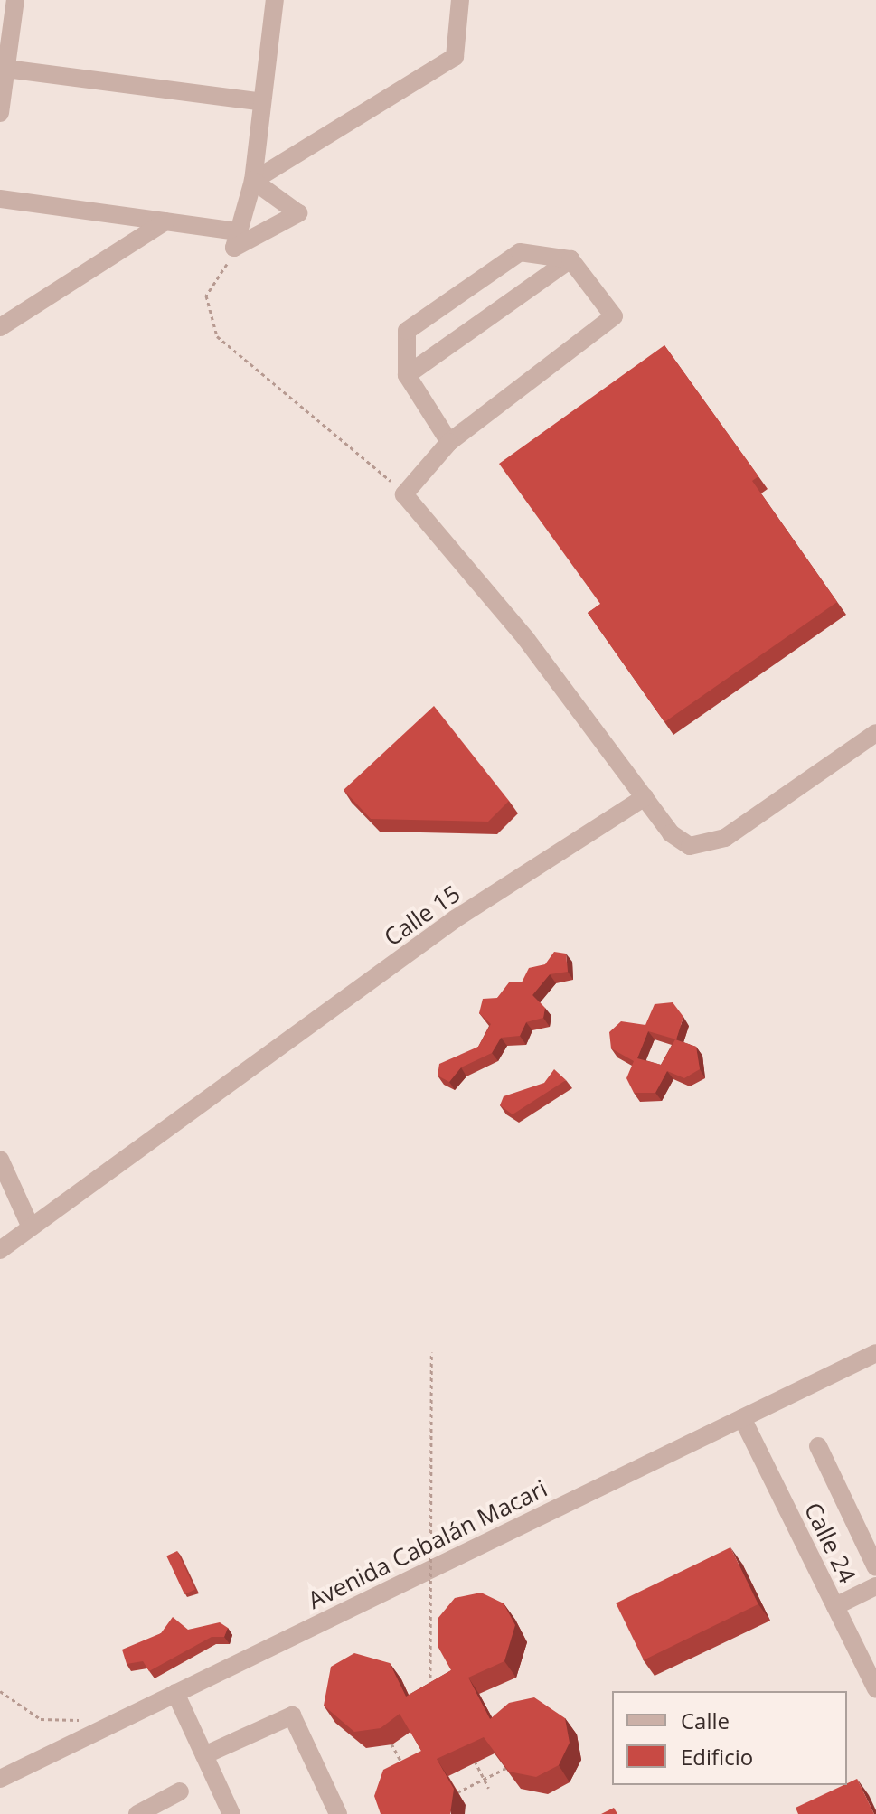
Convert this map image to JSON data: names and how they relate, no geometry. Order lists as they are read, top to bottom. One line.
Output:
{"streets":{"street":["Calle 15","Calle 24","Avenida Cabalán Macari"]},"crossings":[["Calle 24","Avenida Cabalán Macari"]],"legend":["Calle","Edificio"]}
